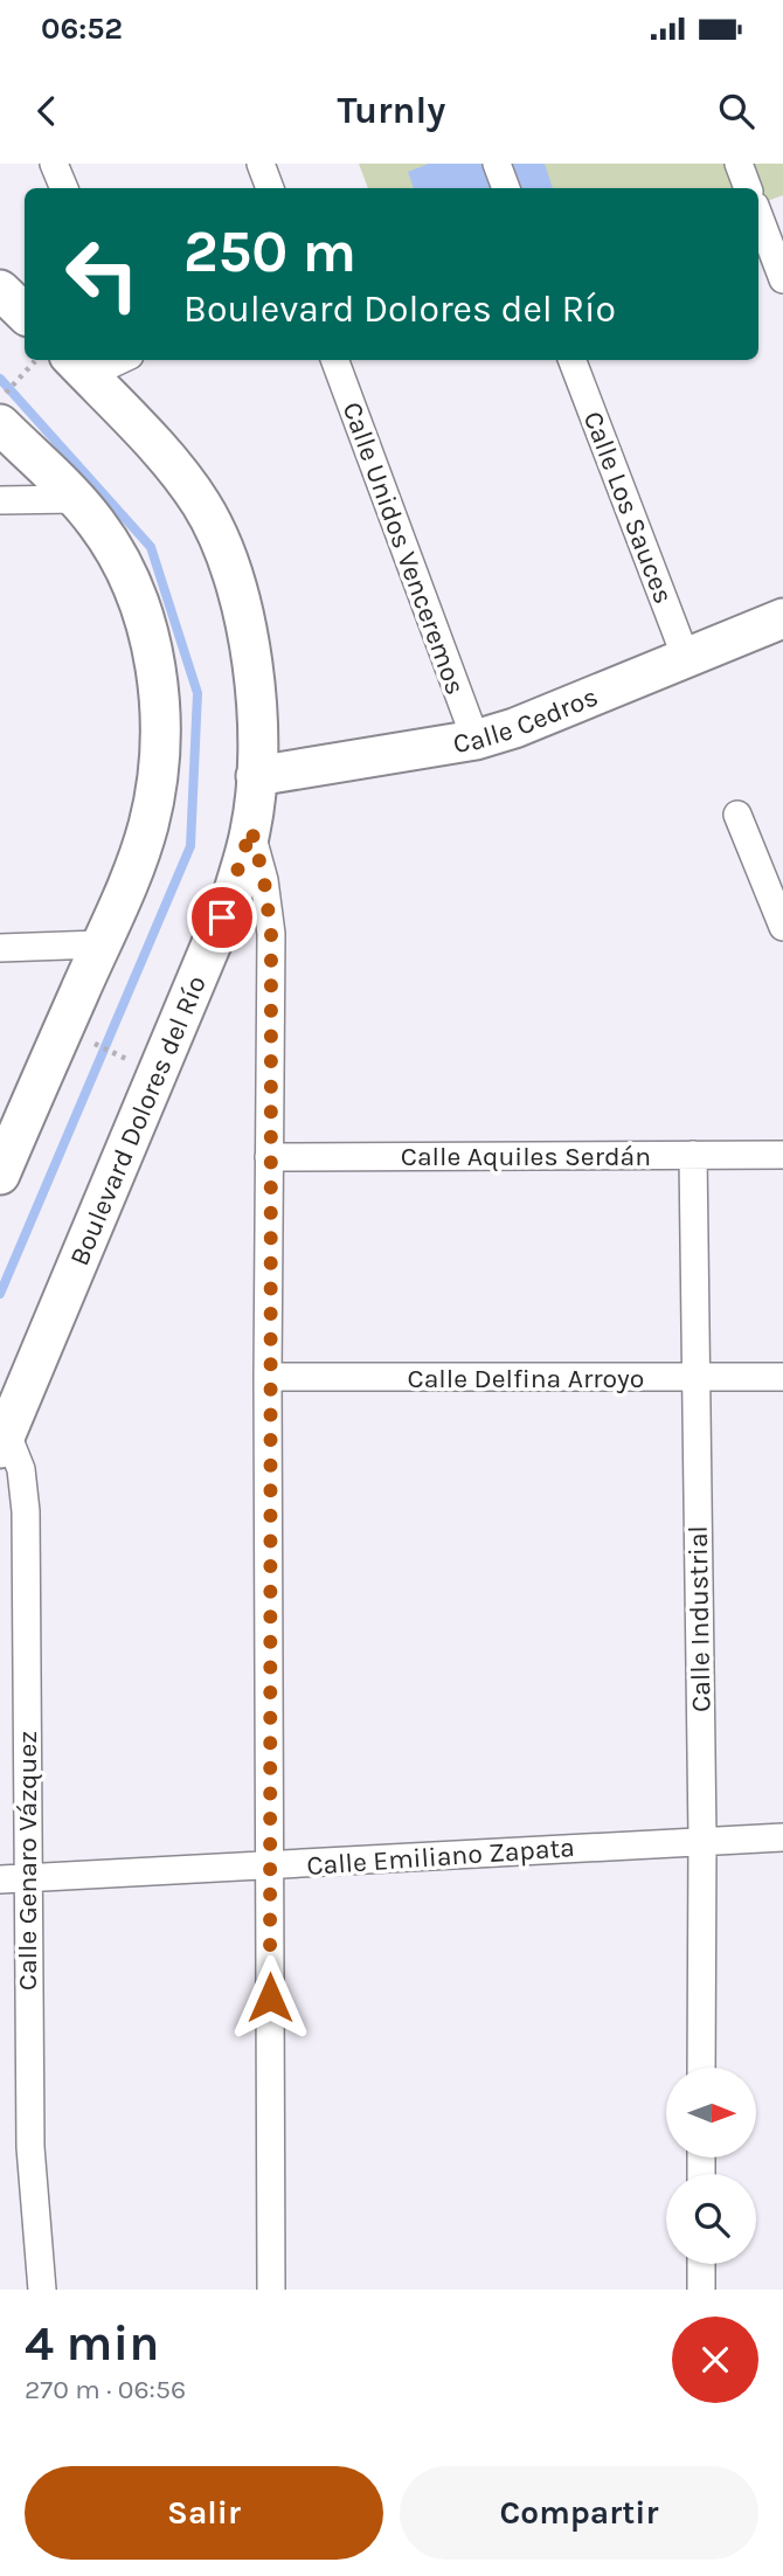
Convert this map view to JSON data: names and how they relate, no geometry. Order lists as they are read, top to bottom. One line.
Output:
{"streets":{"street":["Calle Los Sauces","Calle Unidos Venceremos","Calle Cedros","Boulevard Dolores del Río","Calle Aquiles Serdán","Calle Delfina Arroyo","Calle Industrial","Calle Emiliano Zapata","Calle Genaro Vázquez"]},"crossings":[["Calle Los Sauces","Calle Cedros"],["Calle Unidos Venceremos","Calle Cedros"],["Calle Cedros","Boulevard Dolores del Río"],["Boulevard Dolores del Río","Calle Genaro Vázquez"],["Calle Aquiles Serdán","Calle Industrial"],["Calle Delfina Arroyo","Calle Industrial"],["Calle Industrial","Calle Emiliano Zapata"],["Calle Emiliano Zapata","Calle Genaro Vázquez"]],"north":"right","page":{"status":"06:52","header":"Turnly","turn":["250 m","Boulevard Dolores del Río"],"heading":["4 min","270 m · 06:56"],"buttons":["Salir","Compartir"]}}
